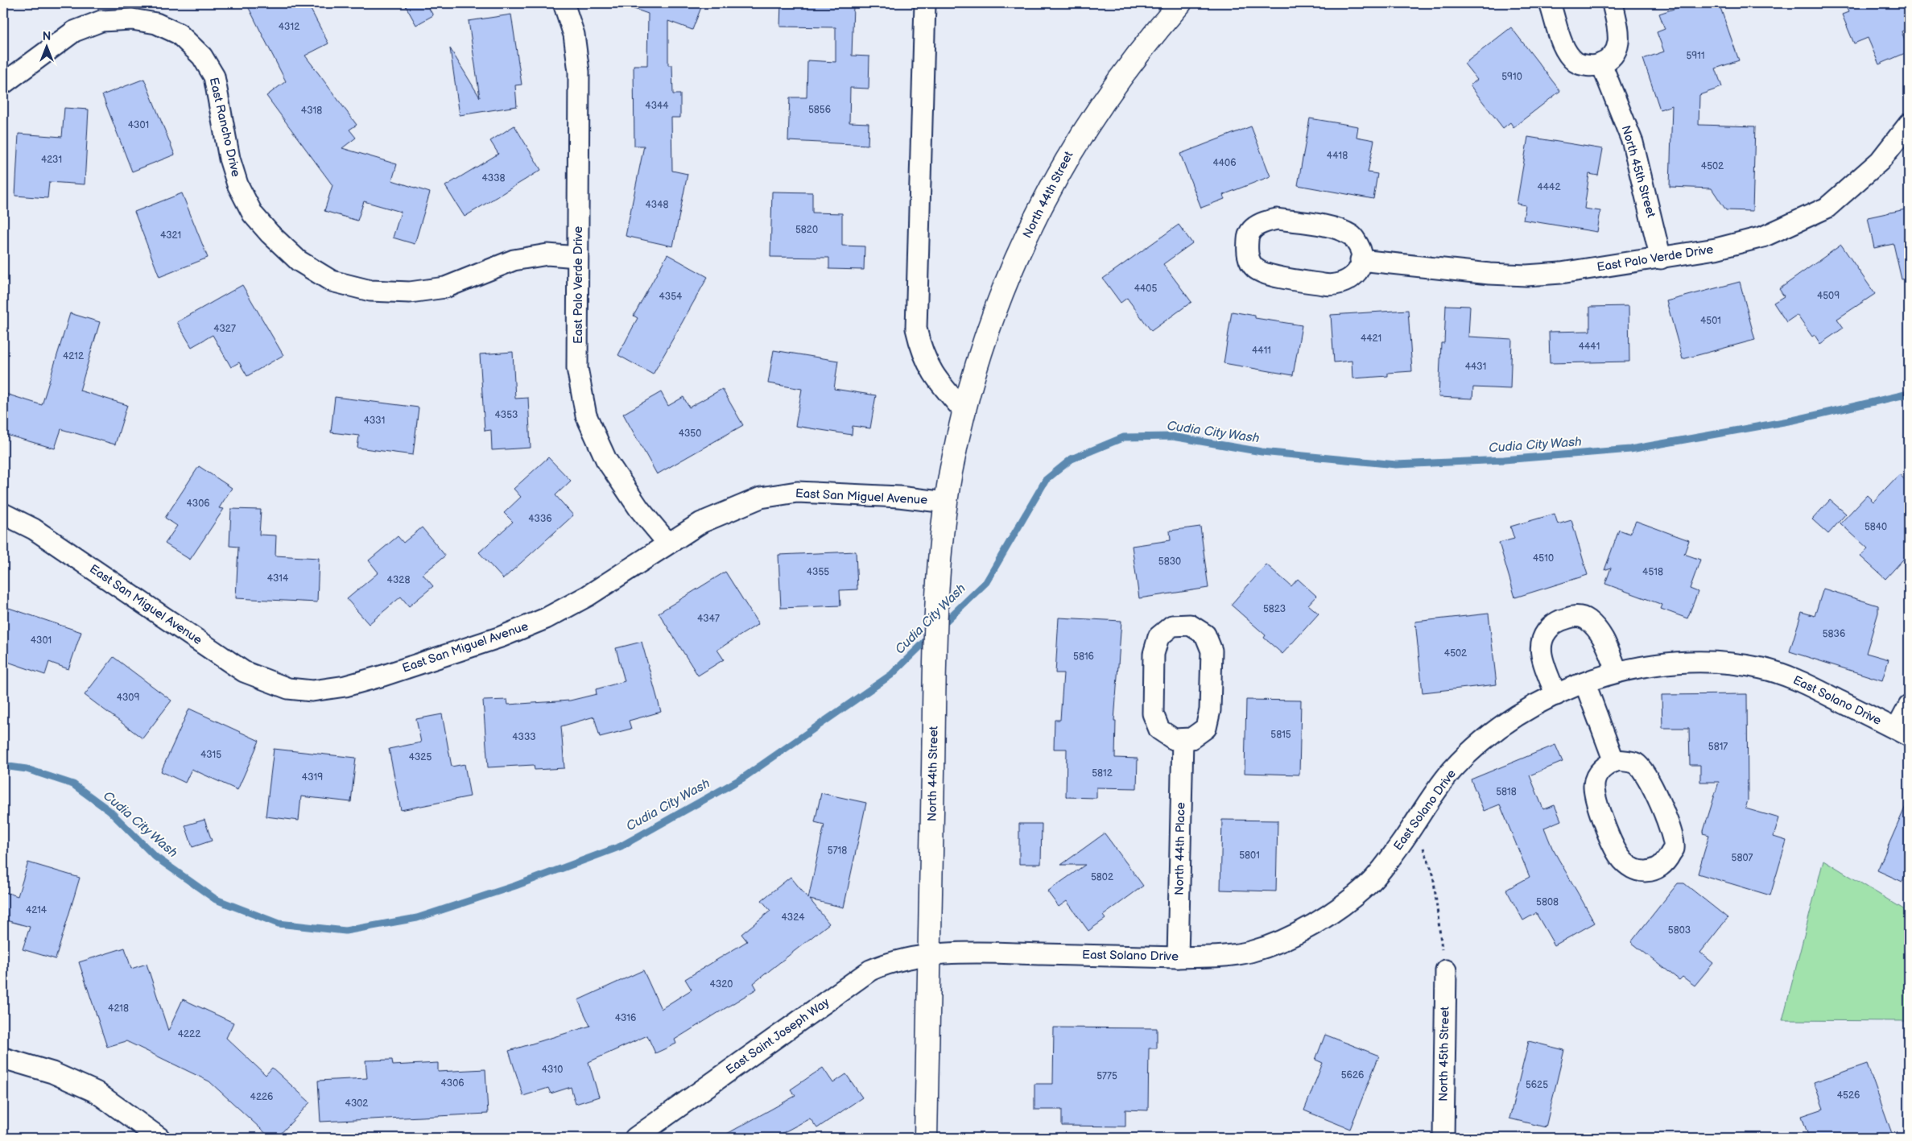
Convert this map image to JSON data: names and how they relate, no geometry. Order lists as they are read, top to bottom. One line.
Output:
{"streets":{"main road":["North 44th Street"],"street":["East Rancho Drive","North 45th Street","East Palo Verde Drive","East San Miguel Avenue","East Solano Drive","North 44th Place","East Saint Joseph Way"]},"crossings":[["East Rancho Drive","East Palo Verde Drive"],["North 45th Street","East Palo Verde Drive"],["North 44th Street","East San Miguel Avenue"],["North 44th Street","East Solano Drive"],["North 44th Street","East Saint Joseph Way"],["East Palo Verde Drive","East San Miguel Avenue"],["East Solano Drive","North 44th Place"],["East Solano Drive","East Saint Joseph Way"]],"water":["Cudia City Wash"],"house_numbers":["4312","5911","5910","4344","5856","4318","4301","4418","4231","4406","4502","4338","4442","4348","5820","4321","4405","4509","4354","4501","4327","4421","4441","4411","4212","4431","4353","4331","4350","4306","4336","5840","4510","5830","4355","4518","4314","4328","5823","4347","5836","4301","4502","5816","4309","5815","4333","5817","4315","4325","5812","4319","5818","5718","5801","5807","5802","5808","4214","4324","5803","4320","4218","4316","4222","4310","5626","5775","4306","5625","4526","4226","4302"],"north":"top"}
